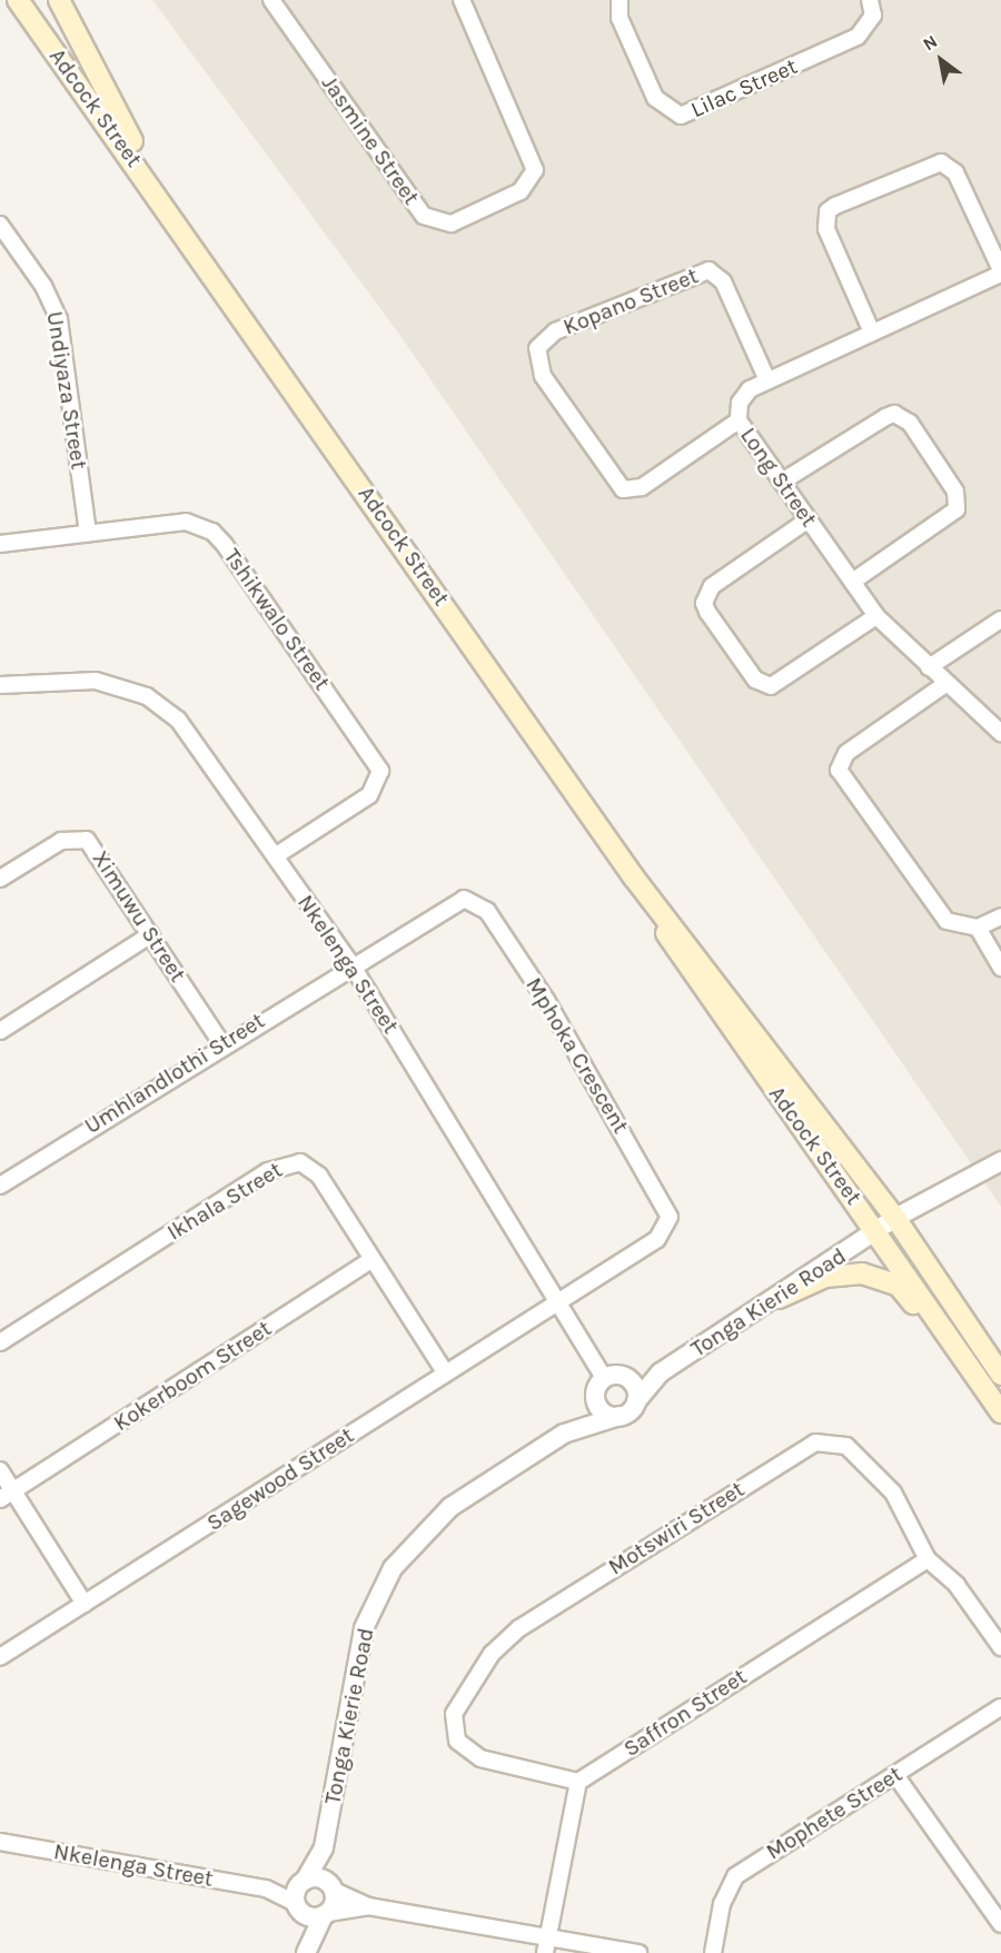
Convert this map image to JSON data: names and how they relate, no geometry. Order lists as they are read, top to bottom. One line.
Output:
{"streets":{"main road":["Adcock Street"],"street":["Lilac Street","Jasmine Street","Kopano Street","Undiyaza Street","Long Street","Tshikwalo Street","Ximuwu Street","Nkelenga Street","Mphoka Crescent","Umhlandlothi Street","Ikhala Street","Tonga Kierie Road","Kokerboom Street","Sagewood Street","Motswiri Street","Saffron Street","Mophete Street"]},"crossings":[["Adcock Street","Tonga Kierie Road"],["Kopano Street","Long Street"],["Undiyaza Street","Tshikwalo Street"],["Tshikwalo Street","Nkelenga Street"],["Ximuwu Street","Umhlandlothi Street"],["Nkelenga Street","Mphoka Crescent"],["Nkelenga Street","Umhlandlothi Street"],["Nkelenga Street","Tonga Kierie Road"],["Nkelenga Street","Sagewood Street"],["Mphoka Crescent","Umhlandlothi Street"],["Mphoka Crescent","Sagewood Street"],["Ikhala Street","Kokerboom Street"],["Ikhala Street","Sagewood Street"],["Motswiri Street","Saffron Street"]],"north":"top left"}
